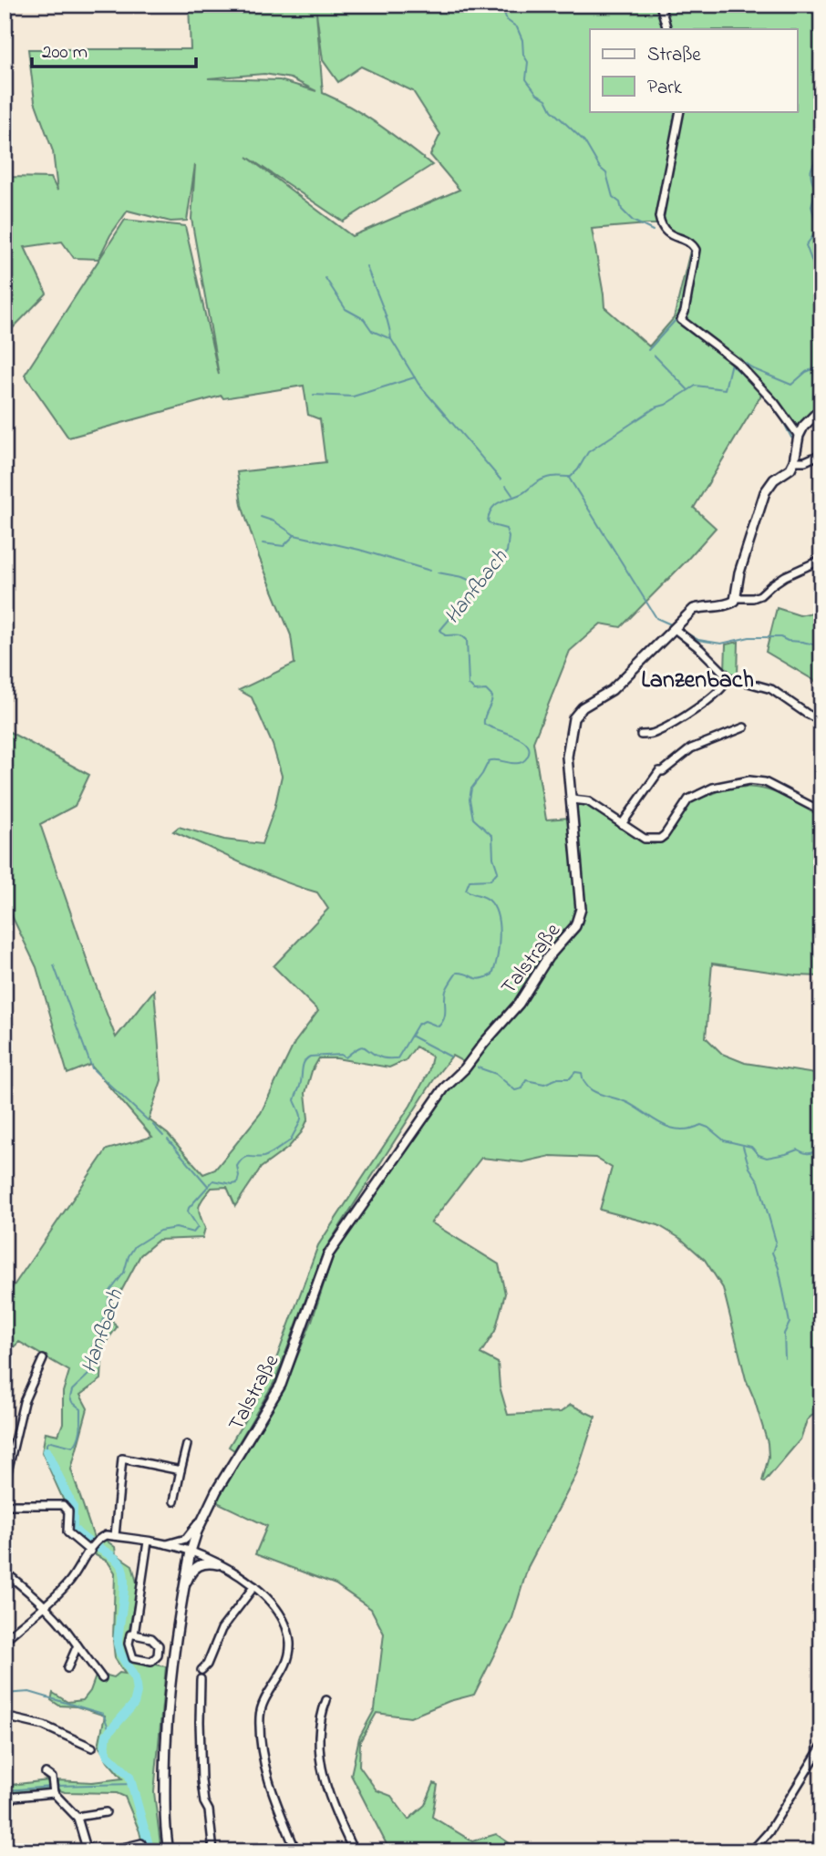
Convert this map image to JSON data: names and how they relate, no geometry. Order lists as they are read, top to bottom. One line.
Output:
{"streets":{"main road":["Talstraße"]},"districts":["Lanzenbach"],"water":["Hanfbach"],"legend":["Straße","Park"],"scale_bar":"200 m"}
